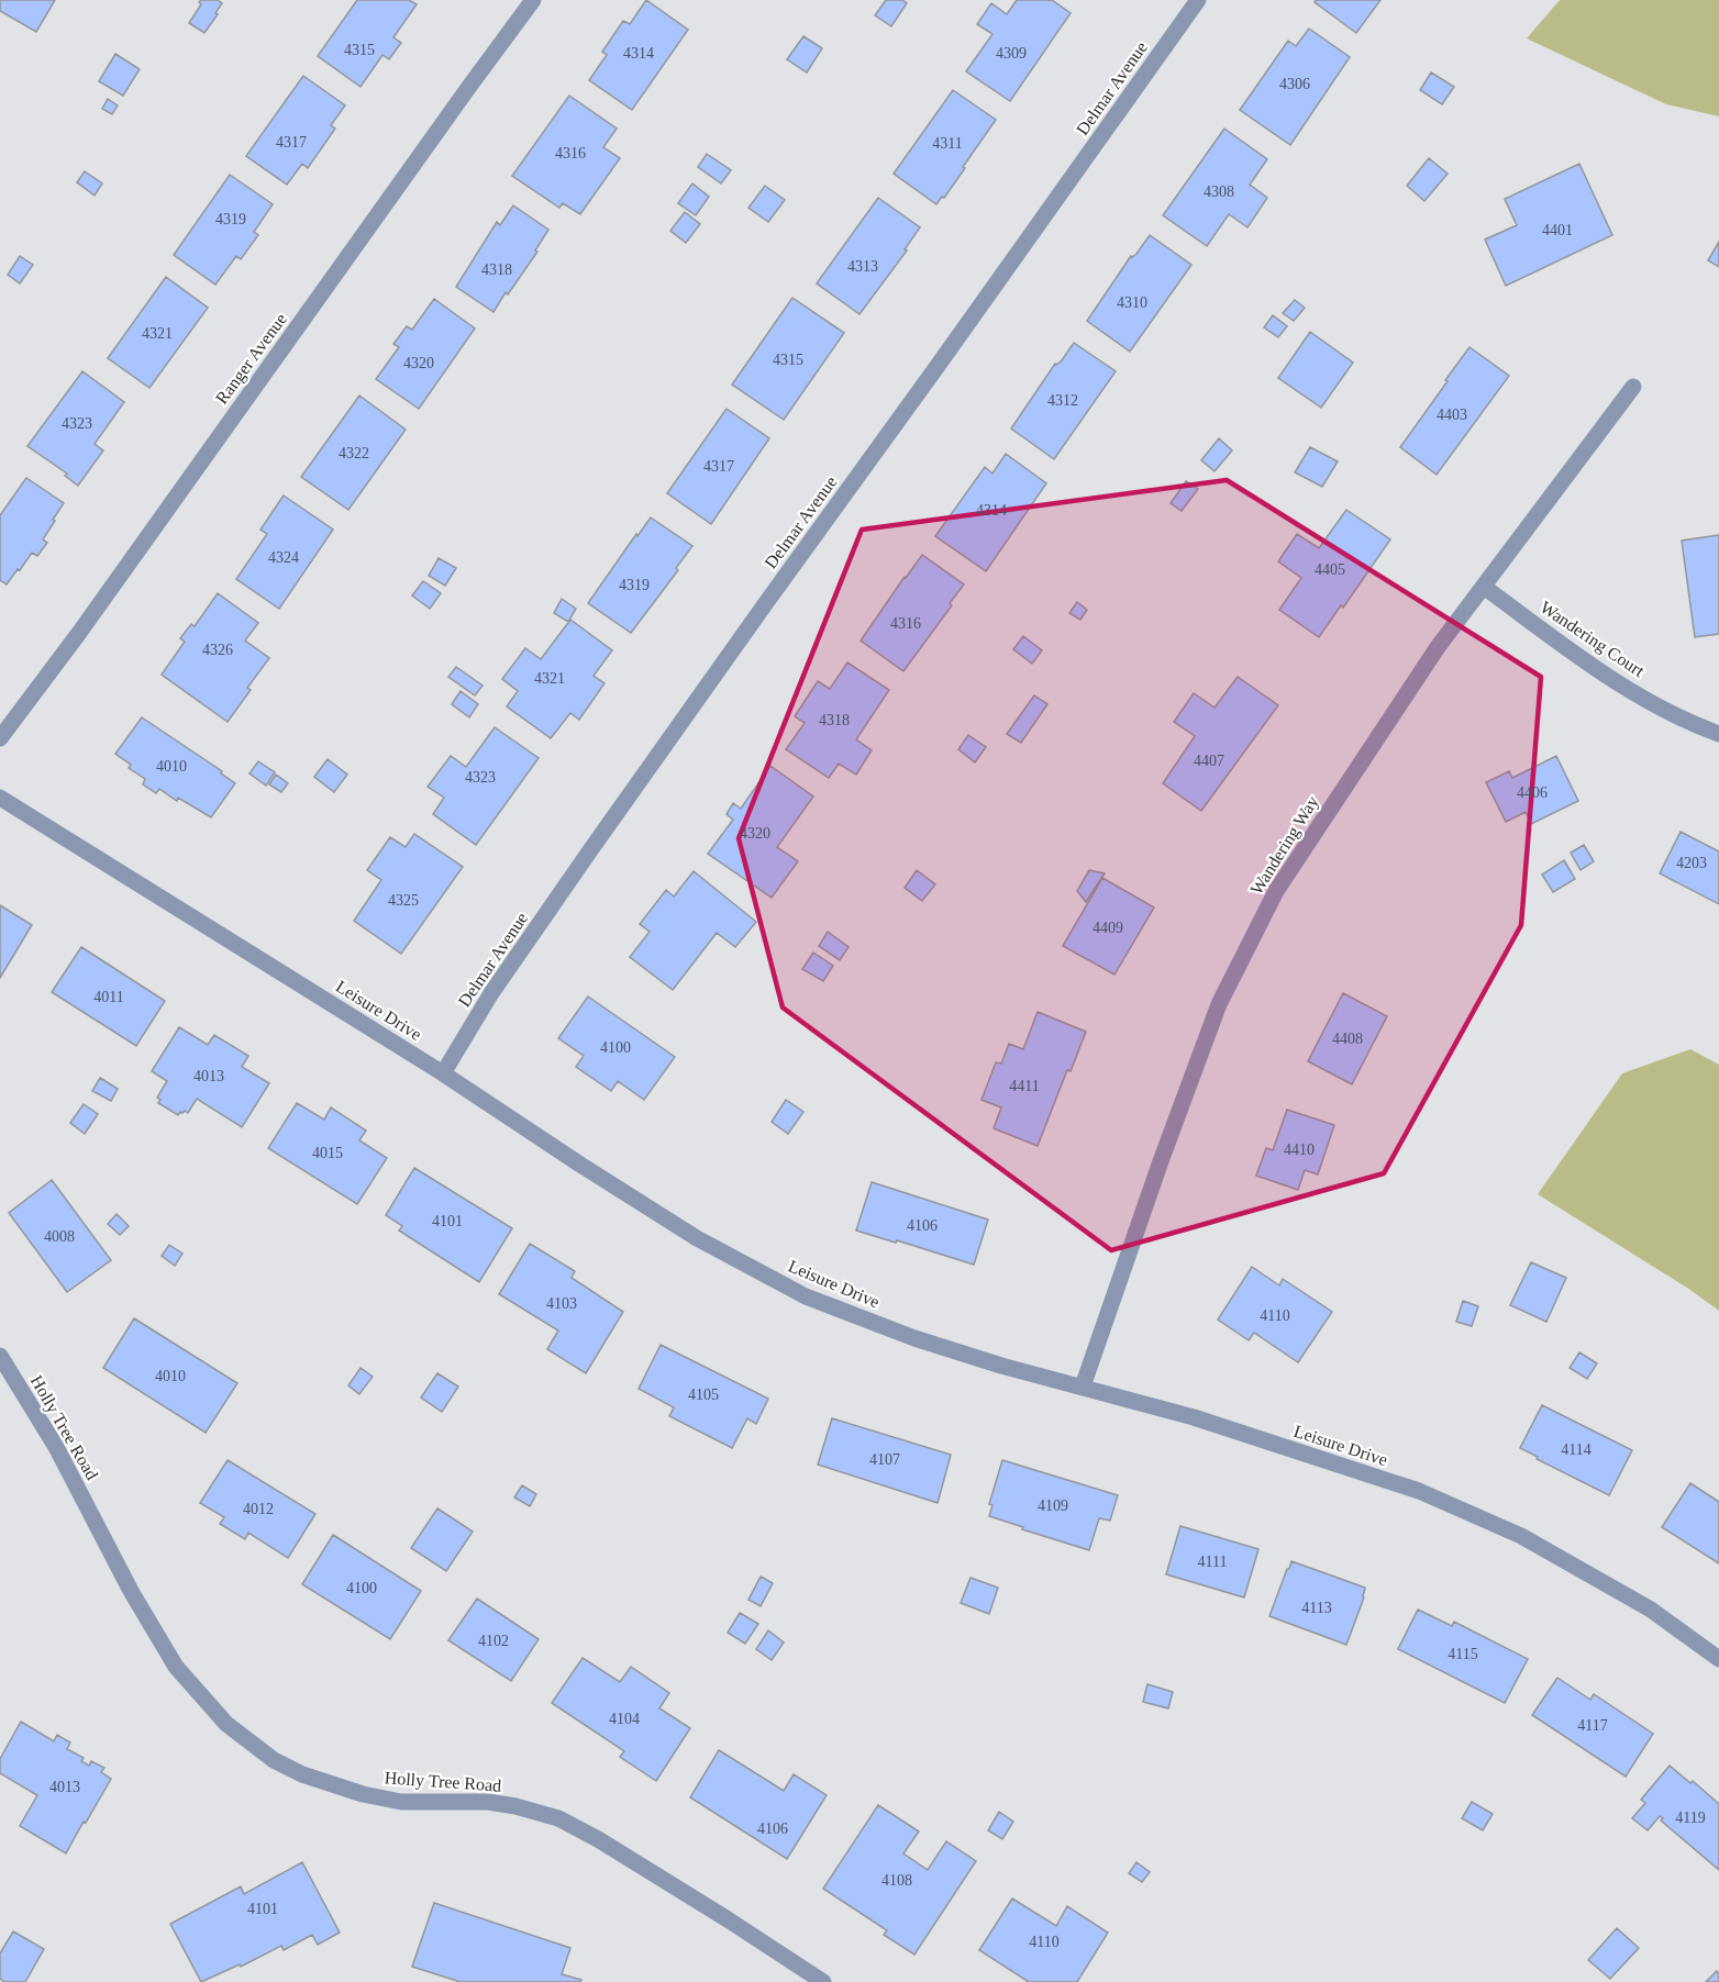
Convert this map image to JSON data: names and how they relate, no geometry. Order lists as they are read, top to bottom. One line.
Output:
{"streets":{"street":["Delmar Avenue","Ranger Avenue","Wandering Court","Wandering Way","Leisure Drive","Holly Tree Road"]},"crossings":[["Delmar Avenue","Leisure Drive"],["Wandering Court","Wandering Way"],["Wandering Way","Leisure Drive"]],"house_numbers":["4315","4314","4309","4306","4317","4311","4316","4308","4319","4401","4313","4318","4310","4321","4315","4320","4312","4403","4323","4322","4317","4314","4324","4405","4319","4316","4326","4321","4318","4407","4010","4323","4406","4320","4203","4325","4409","4011","4408","4100","4013","4411","4410","4015","4101","4106","4008","4103","4110","4010","4105","4114","4107","4109","4012","4111","4100","4113","4102","4115","4104","4117","4013","4119","4106","4108","4101","4110"]}
